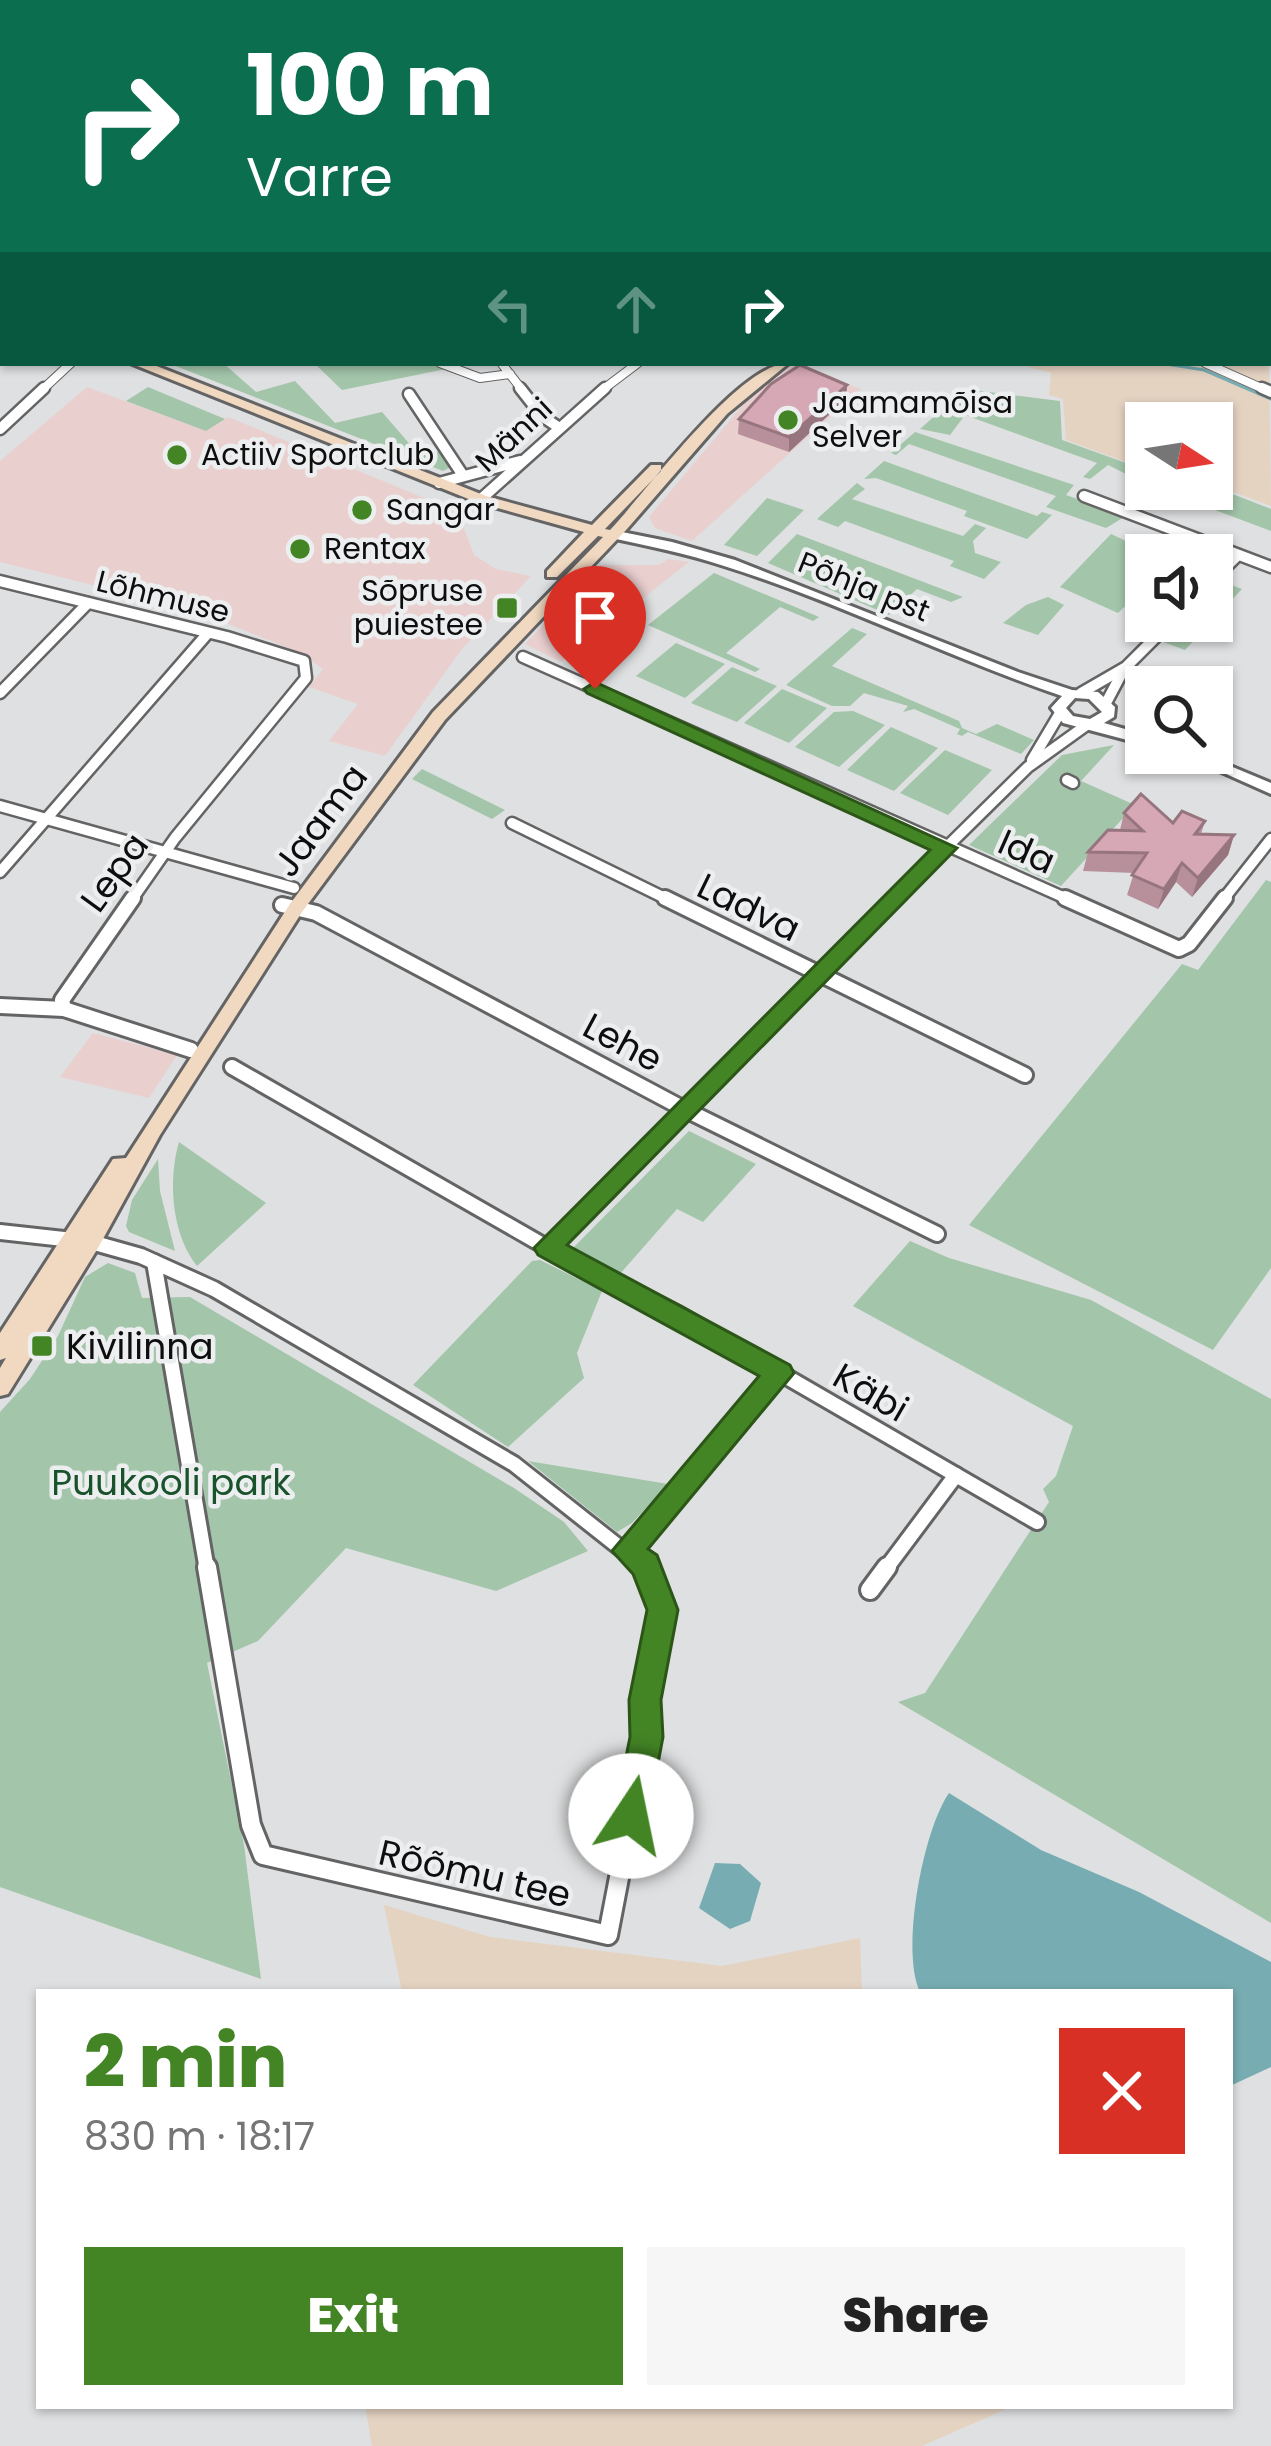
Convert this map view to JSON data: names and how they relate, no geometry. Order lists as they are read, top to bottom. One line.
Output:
{"streets":{"main road":["Jaama"],"street":["Männi","Põhja pst","Lõhmuse","Ida","Lepa","Ladva","Lehe","Käbi","Rõõmu tee"]},"crossings":[["Põhja pst","Jaama"],["Lõhmuse","Lepa"],["Jaama","Lehe"],["Jaama","Rõõmu tee"],["Lepa","Lehe"]],"parks":["Puukooli park"],"places":{"other":["Jaamamõisa Selver","Actiiv Sportclub","Sangar","Rentax"],"transit":["Sõpruse puiestee","Kivilinna"]},"north":"right","page":{"turn":["100 m","Varre"],"heading":["2 min","830 m · 18:17"],"buttons":["Exit","Share"]}}
